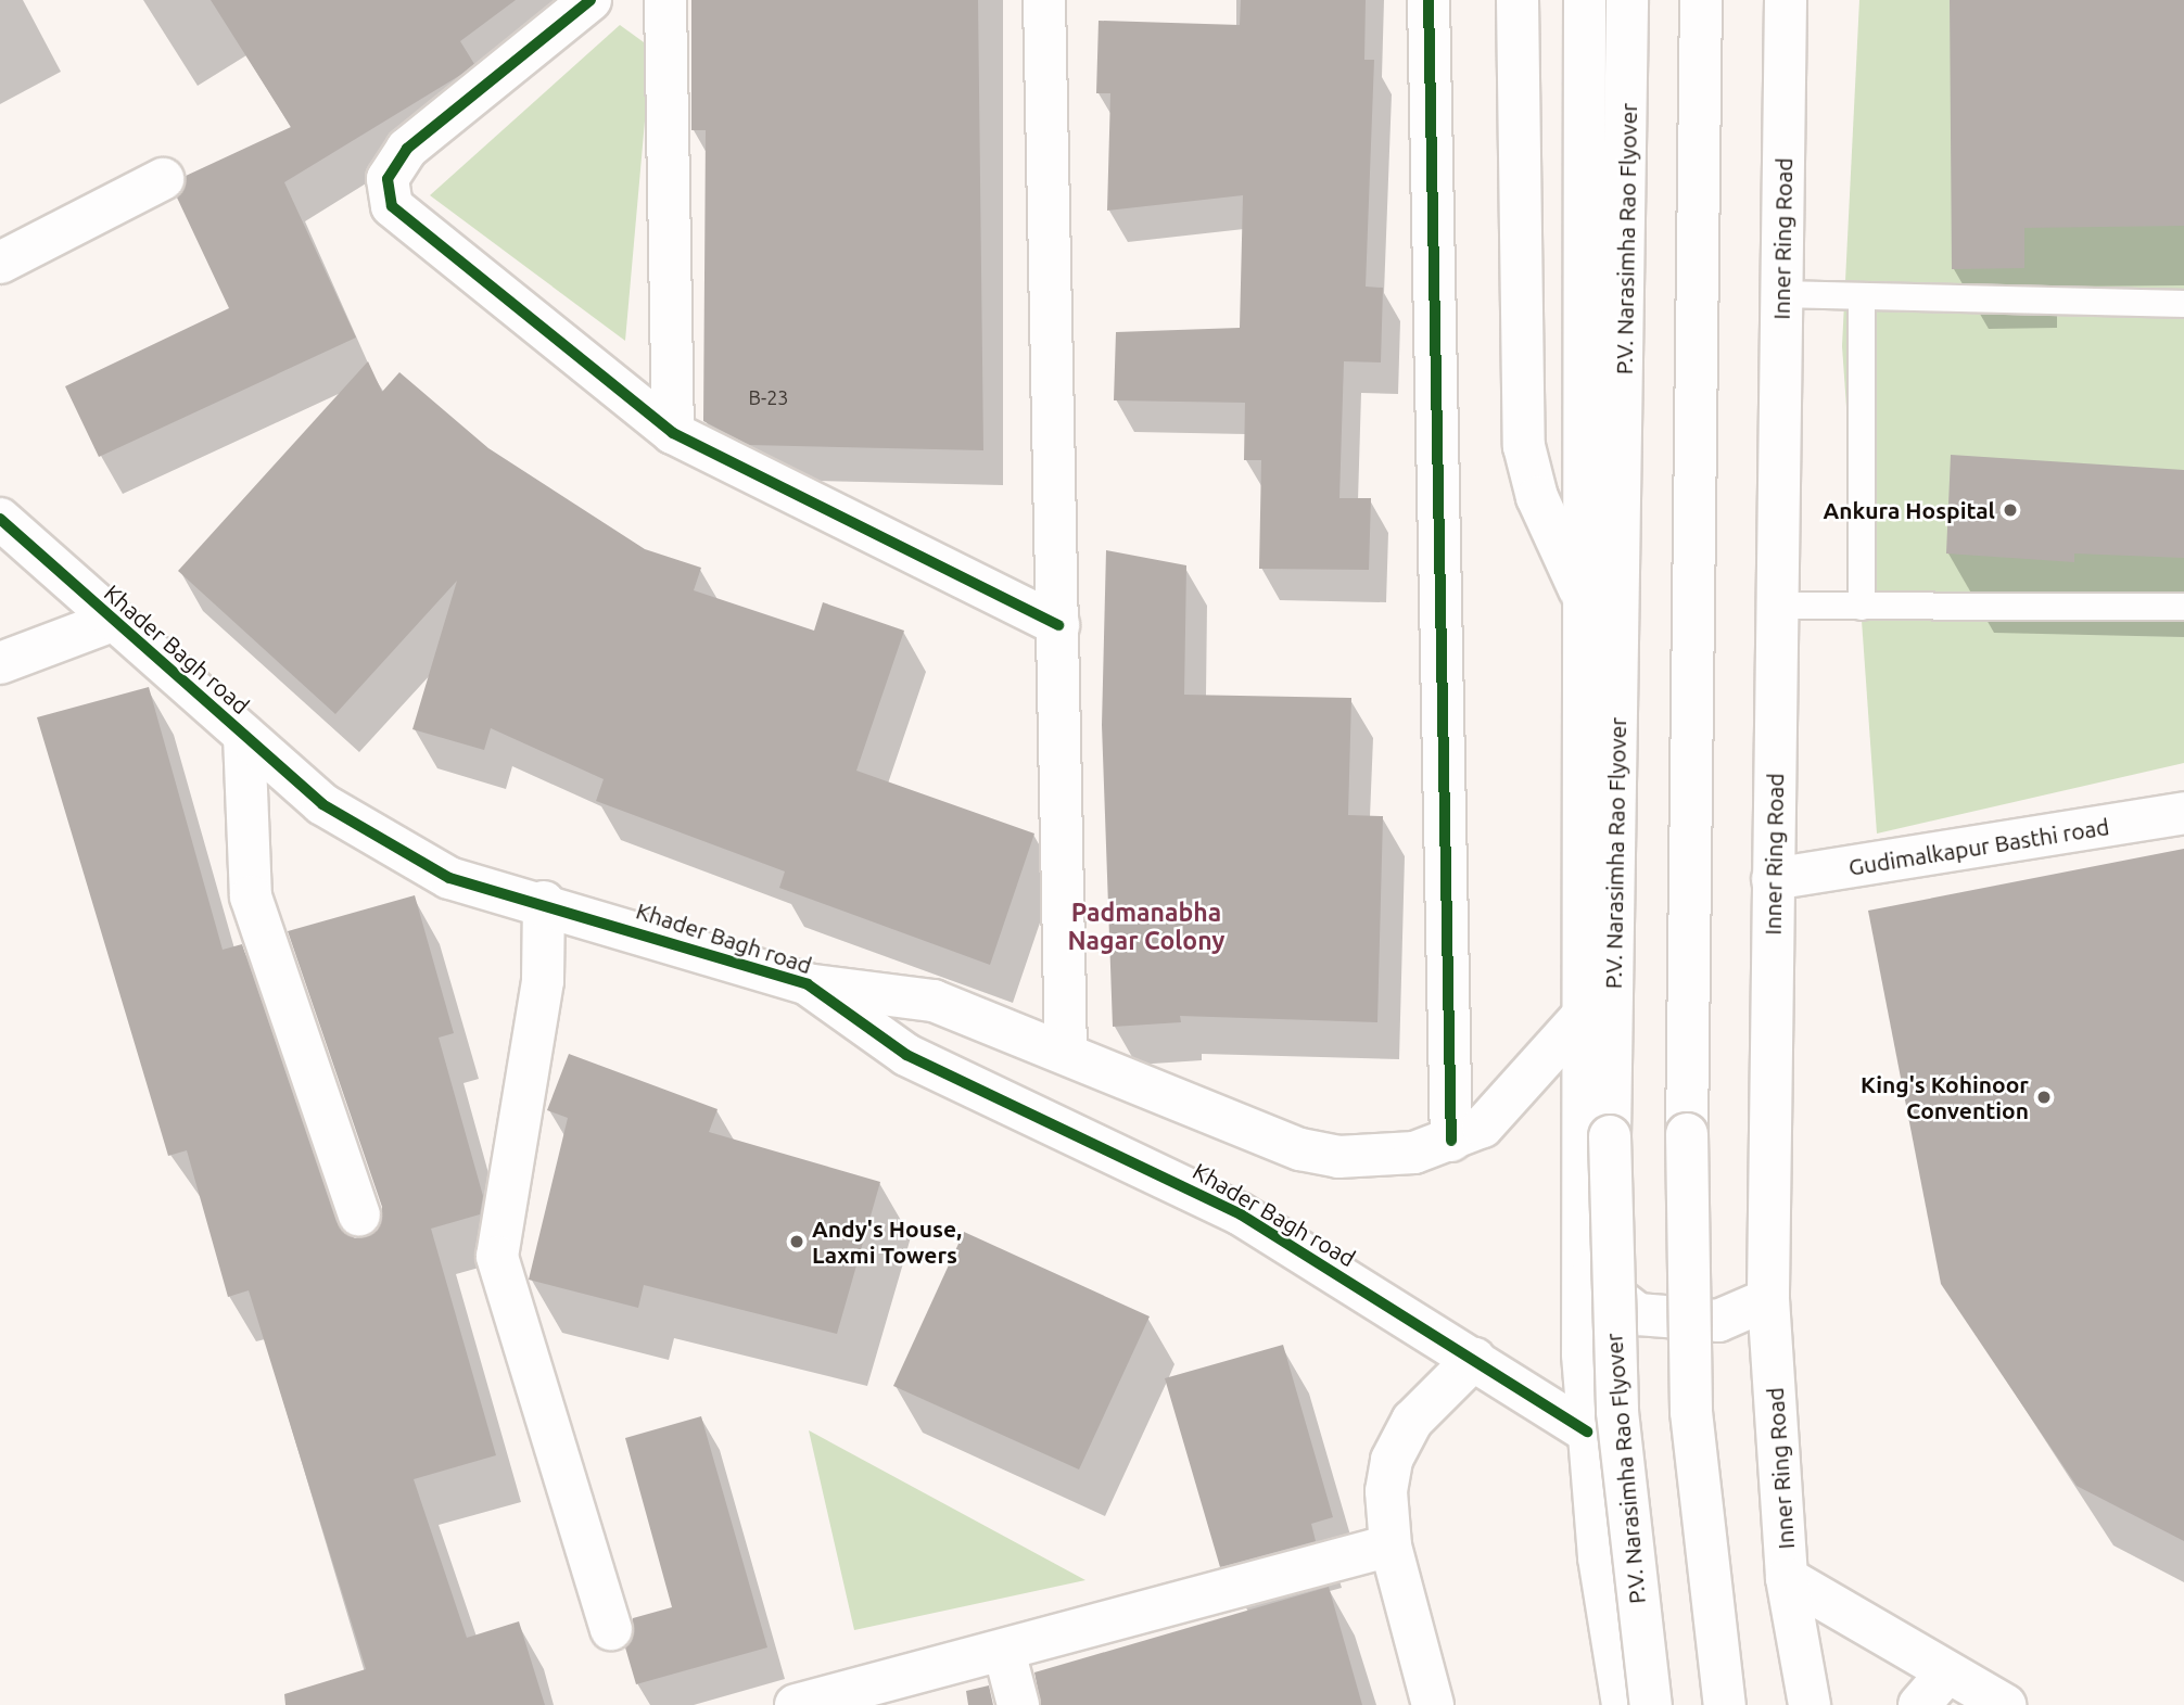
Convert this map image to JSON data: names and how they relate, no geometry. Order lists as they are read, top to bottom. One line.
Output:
{"streets":{"main road":["P.V. Narasimha Rao Flyover","Inner Ring Road","Khader Bagh road","Gudimalkapur Basthi road"]},"crossings":[["Inner Ring Road","Gudimalkapur Basthi road"]],"districts":["Padmanabha Nagar Colony"],"places":["Ankura Hospital","King's Kohinoor Convention","Andy's House, Laxmi Towers"],"house_numbers":["B-23"]}
